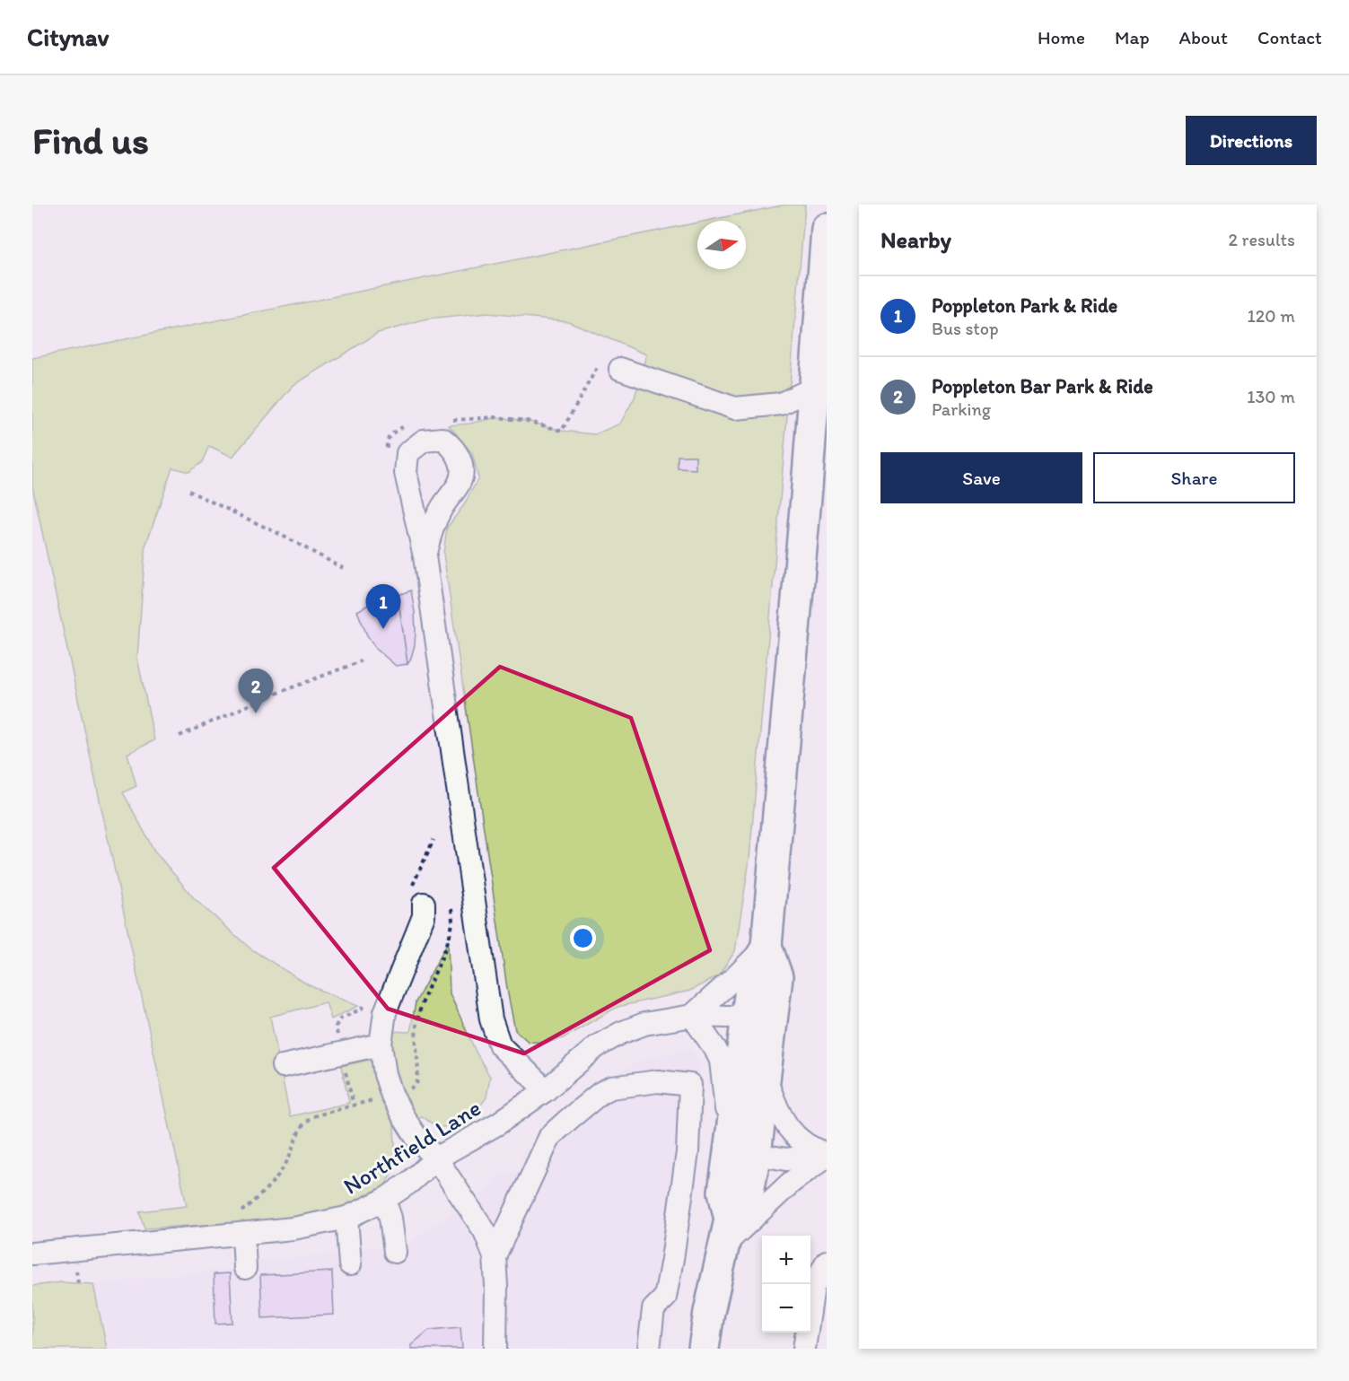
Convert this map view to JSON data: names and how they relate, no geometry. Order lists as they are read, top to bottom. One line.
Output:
{"streets":{"street":["Northfield Lane"]},"north":"right","page":{"header":"Citynav","nav":["Home","Map","About","Contact"],"buttons":["Directions",["Save","Share"]],"title":"Find us","heading":["Nearby","2 results"],"list":[{"mark":"1","name":"Poppleton Park & Ride","note":"Bus stop","value":"120 m"},{"mark":"2","name":"Poppleton Bar Park & Ride","note":"Parking","value":"130 m"}],"pins":["1","2"],"map_buttons":["+","−"]}}
